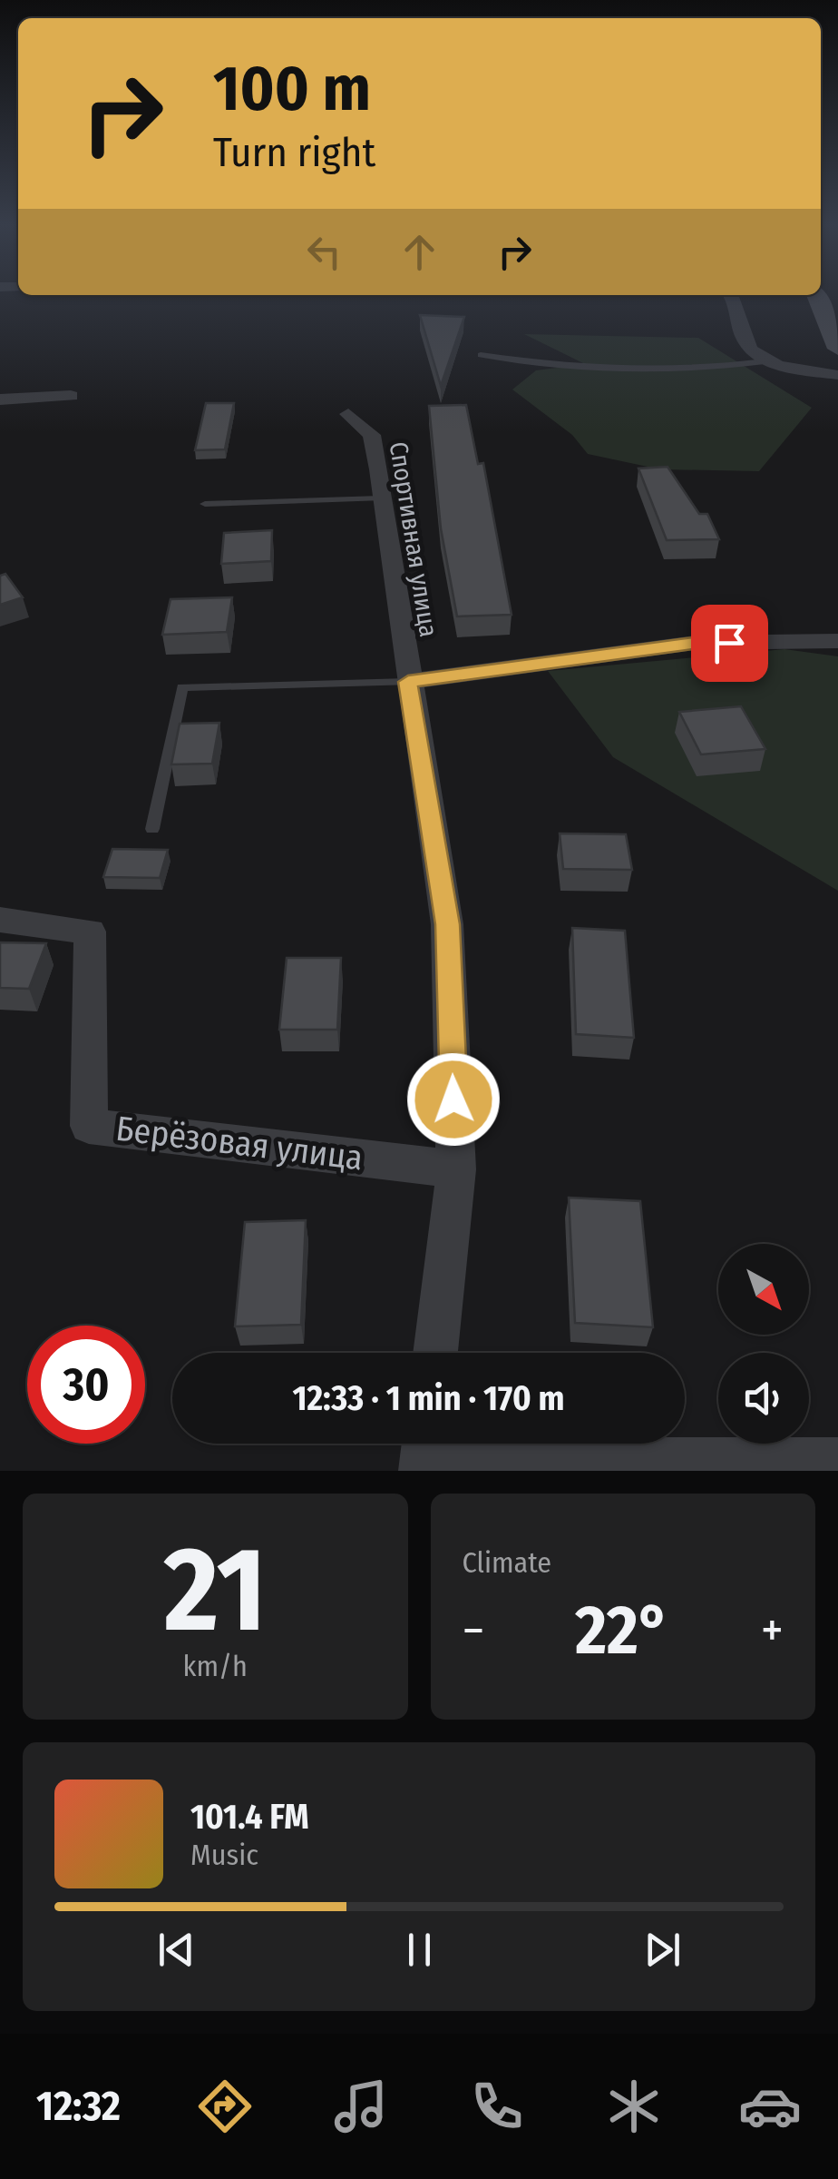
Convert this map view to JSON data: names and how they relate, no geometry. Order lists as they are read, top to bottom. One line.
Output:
{"streets":{"street":["Спортивная улица","Берёзовая улица"]},"crossings":[["Спортивная улица","Берёзовая улица"]],"north":"bottom right","page":{"turn":["100 m","Turn right"],"limit":"30","trip":"12:33 · 1 min · 170 m","tile":[["21","km/h"],"Climate"],"heat":["−","22°","+"],"song":["101.4 FM","Music"],"tabs":"12:32"}}
